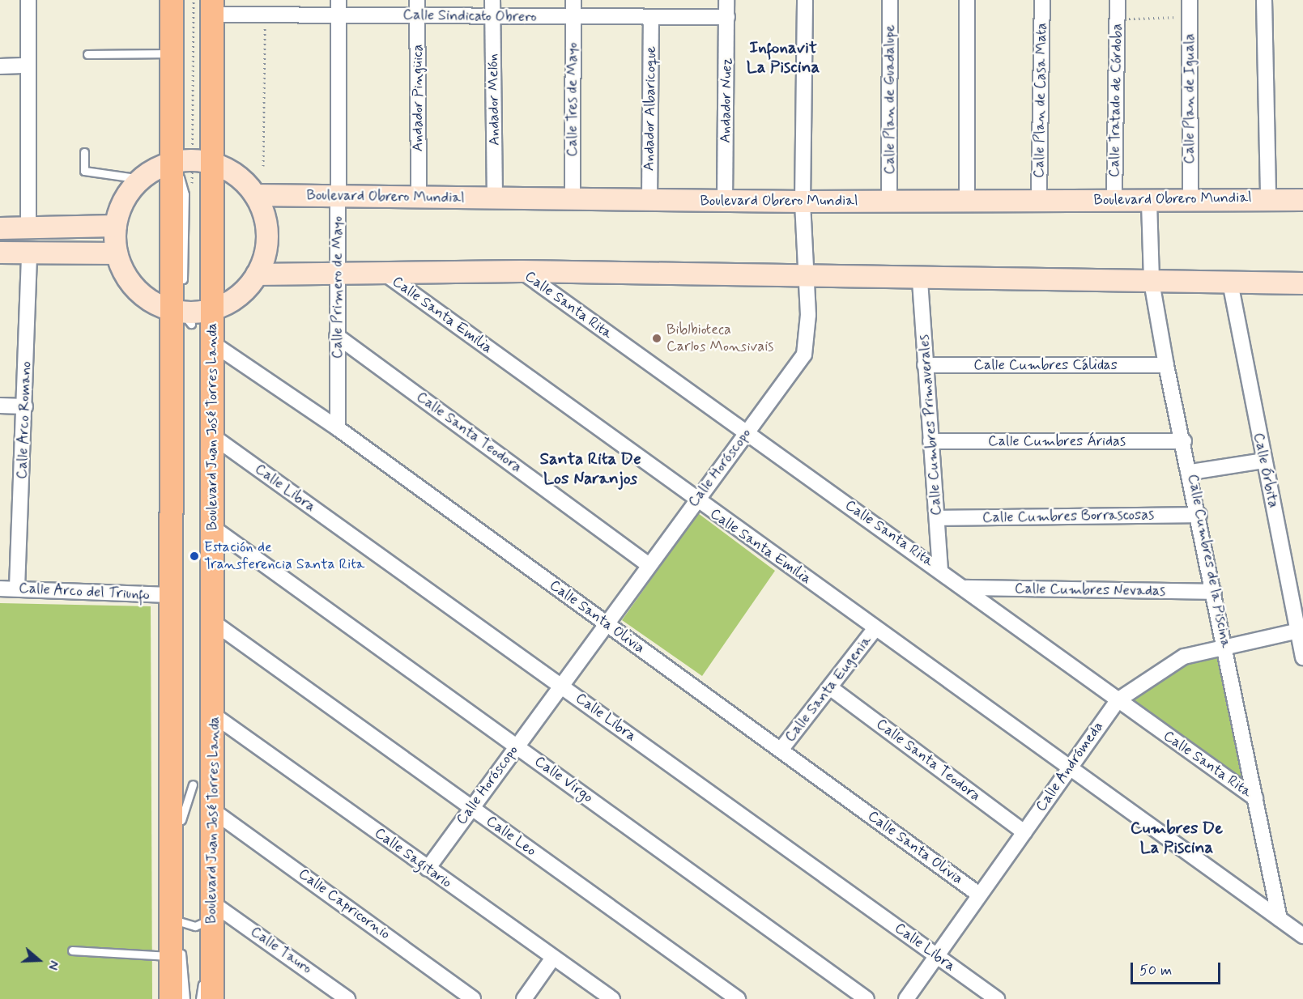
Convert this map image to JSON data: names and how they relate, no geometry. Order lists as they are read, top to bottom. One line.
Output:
{"streets":{"main road":["Boulevard Juan José Torres Landa"],"street":["Calle Sindicato Obrero","Andador Pingüica","Calle Plan de Iguala","Andador Melón","Calle Tres de Mayo","Calle Plan de Guadalupe","Andador Nuez","Calle Plan de Casa Mata","Calle Tratado de Córdoba","Andador Albaricoque","Boulevard Obrero Mundial","Calle Primero de Mayo","Calle Santa Rita","Calle Santa Emilia","Calle Cumbres Cálidas","Calle Arco Romano","Calle Cumbres Primaverales","Calle Santa Teodora","Calle Cumbres Áridas","Calle Horóscopo","Calle Órbita","Calle Libra","Calle Cumbres Borrascosas","Calle Cumbres de la Piscina","Calle Cumbres Nevadas","Calle Arco del Triunfo","Calle Santa Olivia","Calle Santa Eugenia","Calle Andrómeda","Calle Virgo","Calle Leo","Calle Sagitario","Calle Capricornio","Calle Tauro"]},"crossings":[["Calle Sindicato Obrero","Andador Pingüica"],["Calle Sindicato Obrero","Andador Melón"],["Calle Sindicato Obrero","Calle Tres de Mayo"],["Calle Sindicato Obrero","Andador Nuez"],["Calle Sindicato Obrero","Andador Albaricoque"],["Calle Sindicato Obrero","Calle Primero de Mayo"],["Calle Sindicato Obrero","Boulevard Juan José Torres Landa"],["Andador Pingüica","Boulevard Obrero Mundial"],["Calle Plan de Iguala","Boulevard Obrero Mundial"],["Andador Melón","Boulevard Obrero Mundial"],["Calle Tres de Mayo","Boulevard Obrero Mundial"],["Calle Plan de Guadalupe","Boulevard Obrero Mundial"],["Andador Nuez","Boulevard Obrero Mundial"],["Calle Plan de Casa Mata","Boulevard Obrero Mundial"],["Calle Tratado de Córdoba","Boulevard Obrero Mundial"],["Andador Albaricoque","Boulevard Obrero Mundial"],["Boulevard Obrero Mundial","Calle Primero de Mayo"],["Boulevard Obrero Mundial","Calle Horóscopo"],["Boulevard Obrero Mundial","Calle Cumbres de la Piscina"],["Calle Primero de Mayo","Calle Santa Teodora"],["Calle Primero de Mayo","Calle Santa Olivia"],["Calle Santa Rita","Calle Cumbres Primaverales"],["Calle Santa Rita","Calle Horóscopo"],["Calle Santa Rita","Calle Cumbres de la Piscina"],["Calle Santa Rita","Calle Cumbres Nevadas"],["Calle Santa Rita","Calle Andrómeda"],["Calle Santa Emilia","Calle Horóscopo"],["Calle Santa Emilia","Calle Cumbres de la Piscina"],["Calle Santa Emilia","Calle Santa Eugenia"],["Calle Santa Emilia","Calle Andrómeda"],["Calle Cumbres Cálidas","Calle Cumbres Primaverales"],["Calle Cumbres Cálidas","Calle Cumbres de la Piscina"],["Calle Arco Romano","Calle Arco del Triunfo"],["Calle Cumbres Primaverales","Calle Cumbres Áridas"],["Calle Cumbres Primaverales","Calle Cumbres Borrascosas"],["Boulevard Juan José Torres Landa","Calle Libra"],["Boulevard Juan José Torres Landa","Calle Arco del Triunfo"],["Boulevard Juan José Torres Landa","Calle Santa Olivia"],["Boulevard Juan José Torres Landa","Calle Virgo"],["Boulevard Juan José Torres Landa","Calle Leo"],["Boulevard Juan José Torres Landa","Calle Sagitario"],["Boulevard Juan José Torres Landa","Calle Capricornio"],["Boulevard Juan José Torres Landa","Calle Tauro"],["Calle Santa Teodora","Calle Horóscopo"],["Calle Santa Teodora","Calle Santa Eugenia"],["Calle Santa Teodora","Calle Andrómeda"],["Calle Cumbres Áridas","Calle Cumbres de la Piscina"],["Calle Horóscopo","Calle Libra"],["Calle Horóscopo","Calle Santa Olivia"],["Calle Horóscopo","Calle Virgo"],["Calle Horóscopo","Calle Leo"],["Calle Horóscopo","Calle Sagitario"],["Calle Órbita","Calle Andrómeda"],["Calle Libra","Calle Andrómeda"],["Calle Cumbres Borrascosas","Calle Cumbres de la Piscina"],["Calle Cumbres de la Piscina","Calle Cumbres Nevadas"],["Calle Cumbres de la Piscina","Calle Andrómeda"],["Calle Santa Olivia","Calle Santa Eugenia"],["Calle Santa Olivia","Calle Andrómeda"]],"districts":["Infonavit La Piscina","Santa Rita De Los Naranjos","Cumbres De La Piscina"],"places":["Biblbioteca Carlos Monsivais","Estación de Transferencia Santa Rita"],"scale_bar":"50 m","north":"right"}
